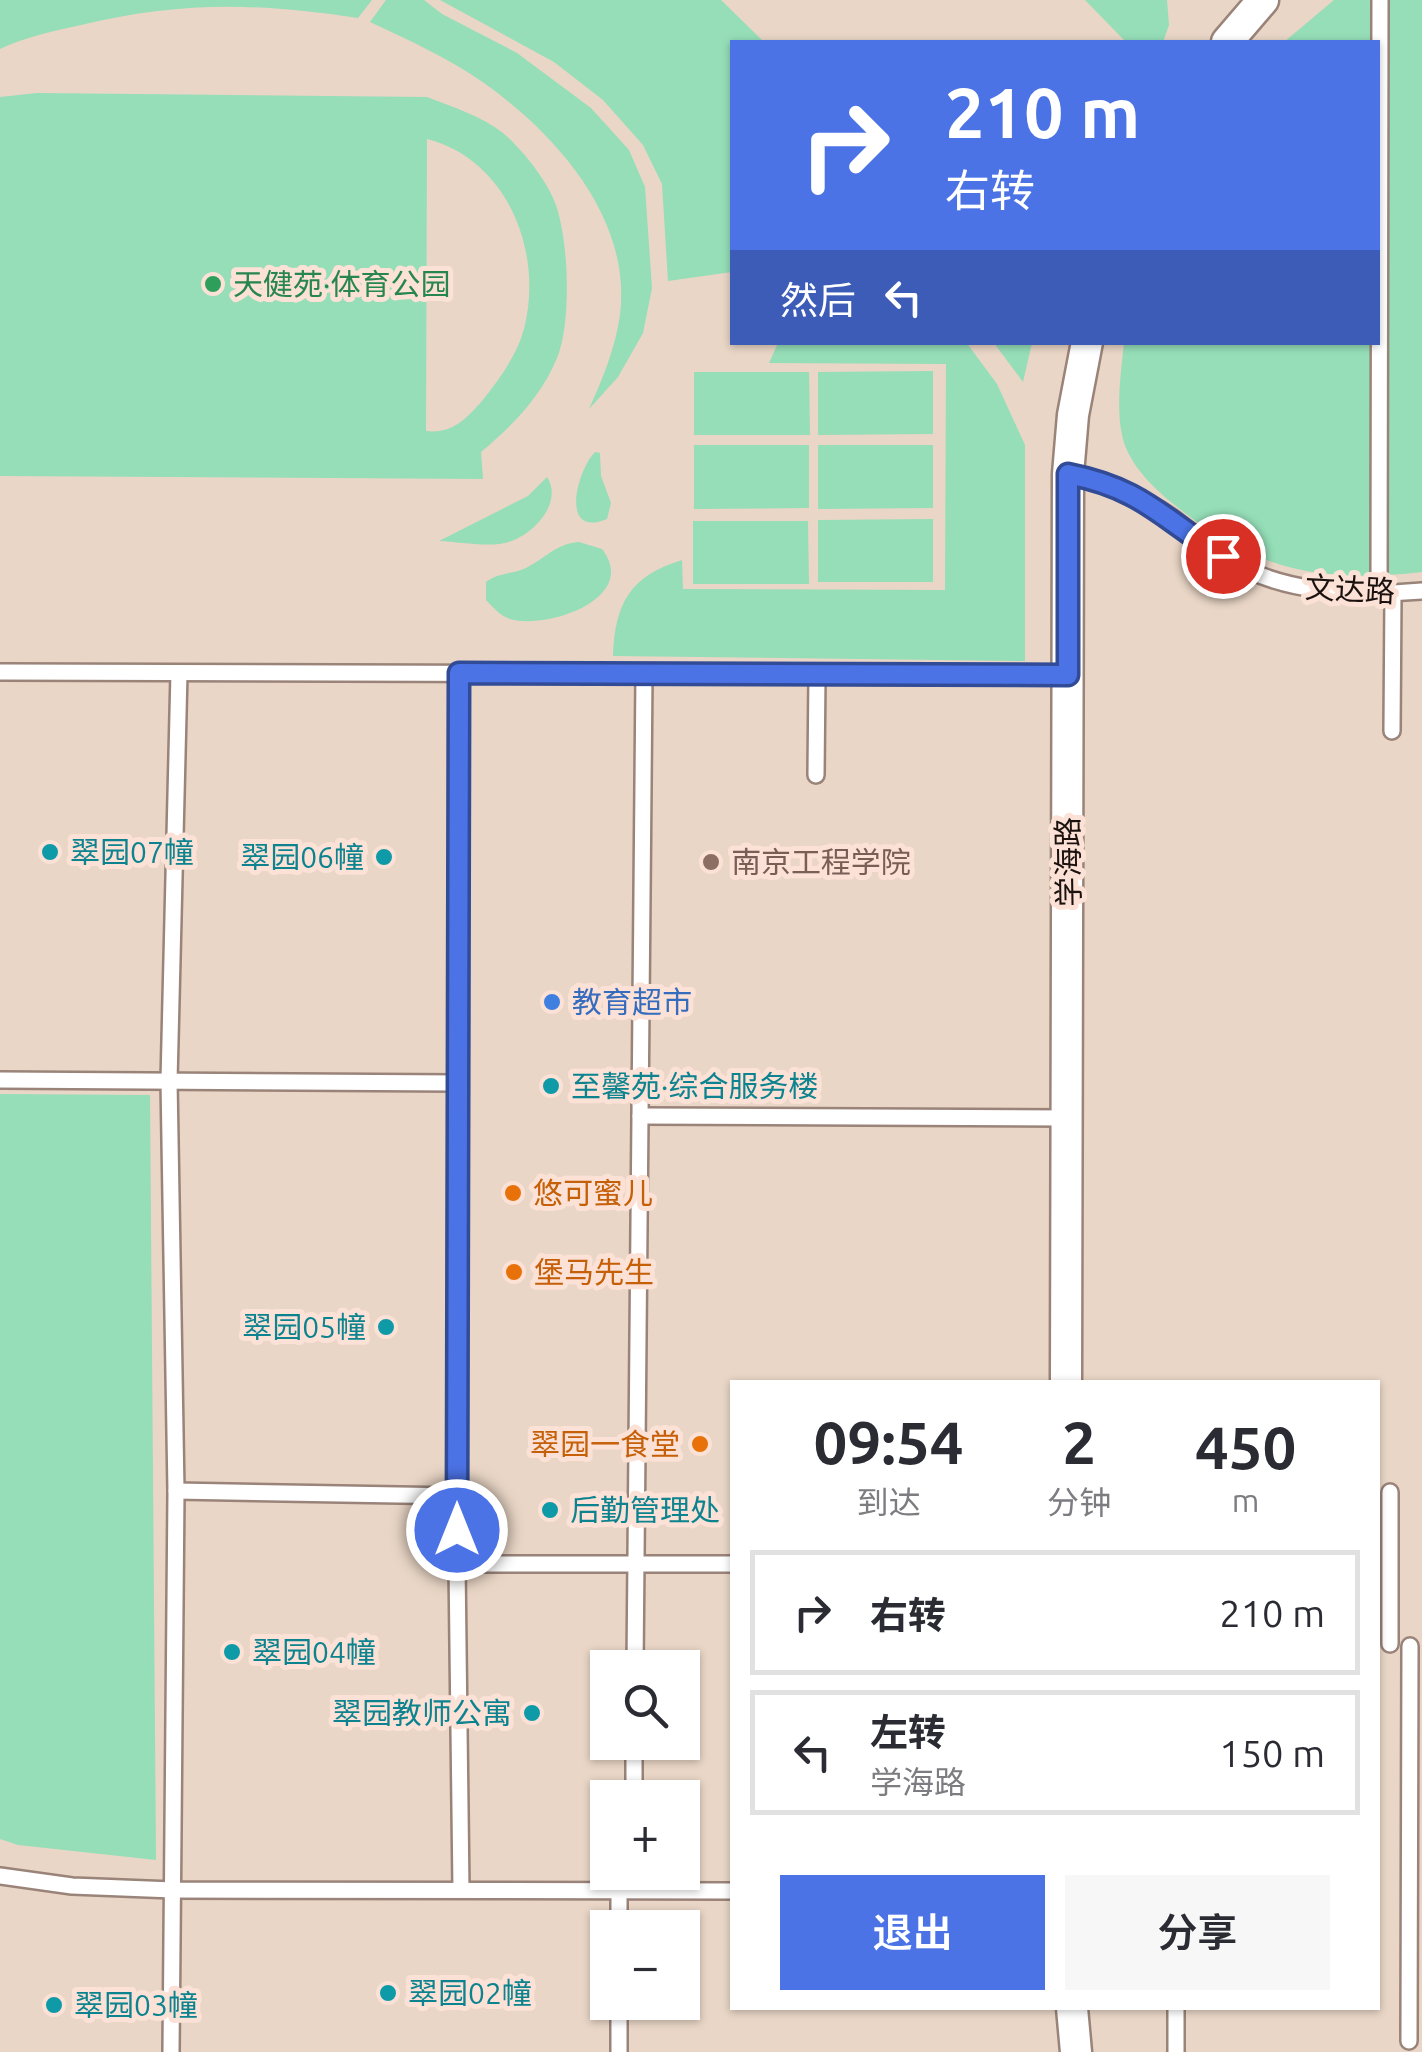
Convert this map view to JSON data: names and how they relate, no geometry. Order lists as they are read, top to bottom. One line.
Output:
{"streets":{"street":["学海路"],"lane":["文达路"]},"crossings":[["文达路","学海路"]],"places":["天健苑·体育公园","翠园07幢","翠园06幢","南京工程学院","教育超市","至馨苑·综合服务楼","悠可蜜儿","堡马先生","翠园05幢","翠园一食堂","后勤管理处","翠园04幢","翠园教师公寓","翠园02幢","翠园03幢"],"page":{"turn":["210 m","右转"],"then":"然后","eta":["09:54","到达","2","分钟","450","m"],"list":[{"name":"右转","value":"210 m"},{"name":"左转","note":"学海路","value":"150 m"}],"map_buttons":["+","−"],"buttons":["退出","分享"]}}
